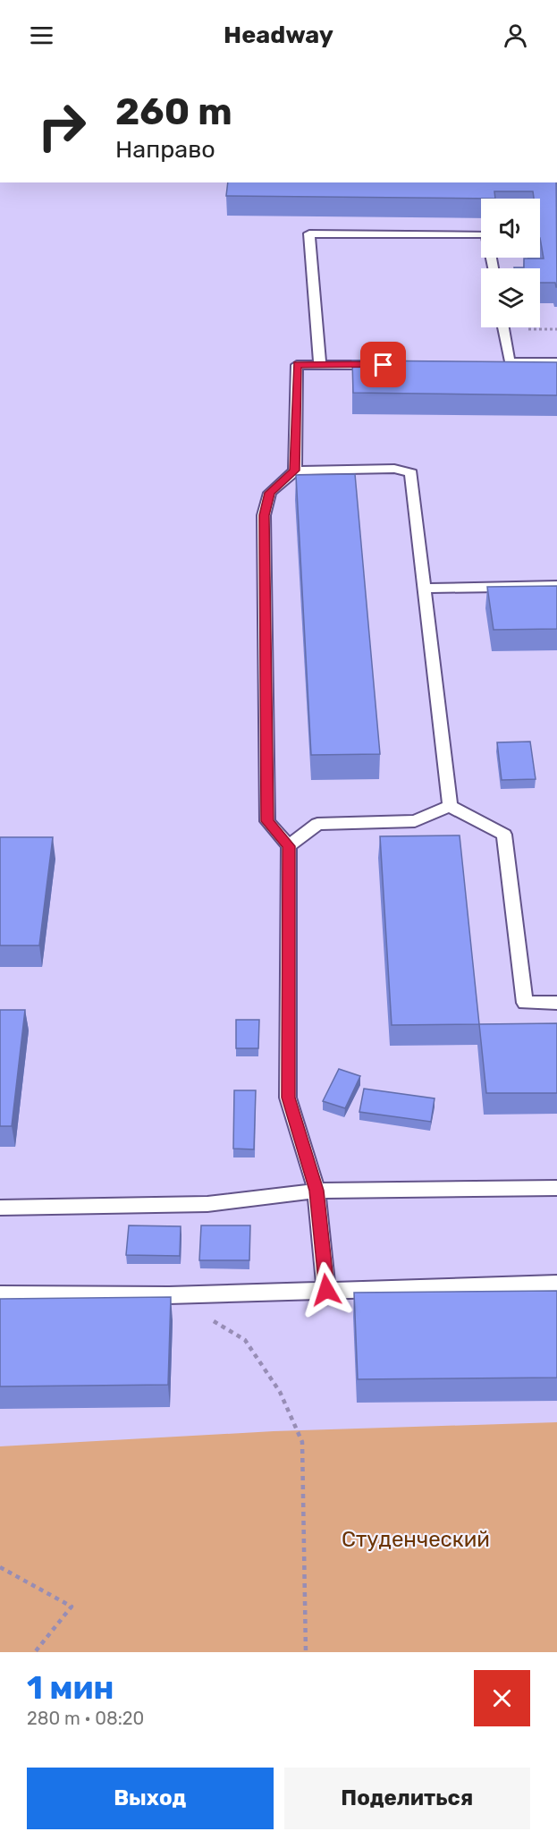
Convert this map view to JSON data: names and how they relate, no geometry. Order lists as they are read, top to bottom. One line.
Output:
{"parks":["Студенческий"],"page":{"header":"Headway","turn":["260 m","Направо"],"heading":["1 мин","280 m · 08:20"],"buttons":["Выход","Поделиться"]}}
